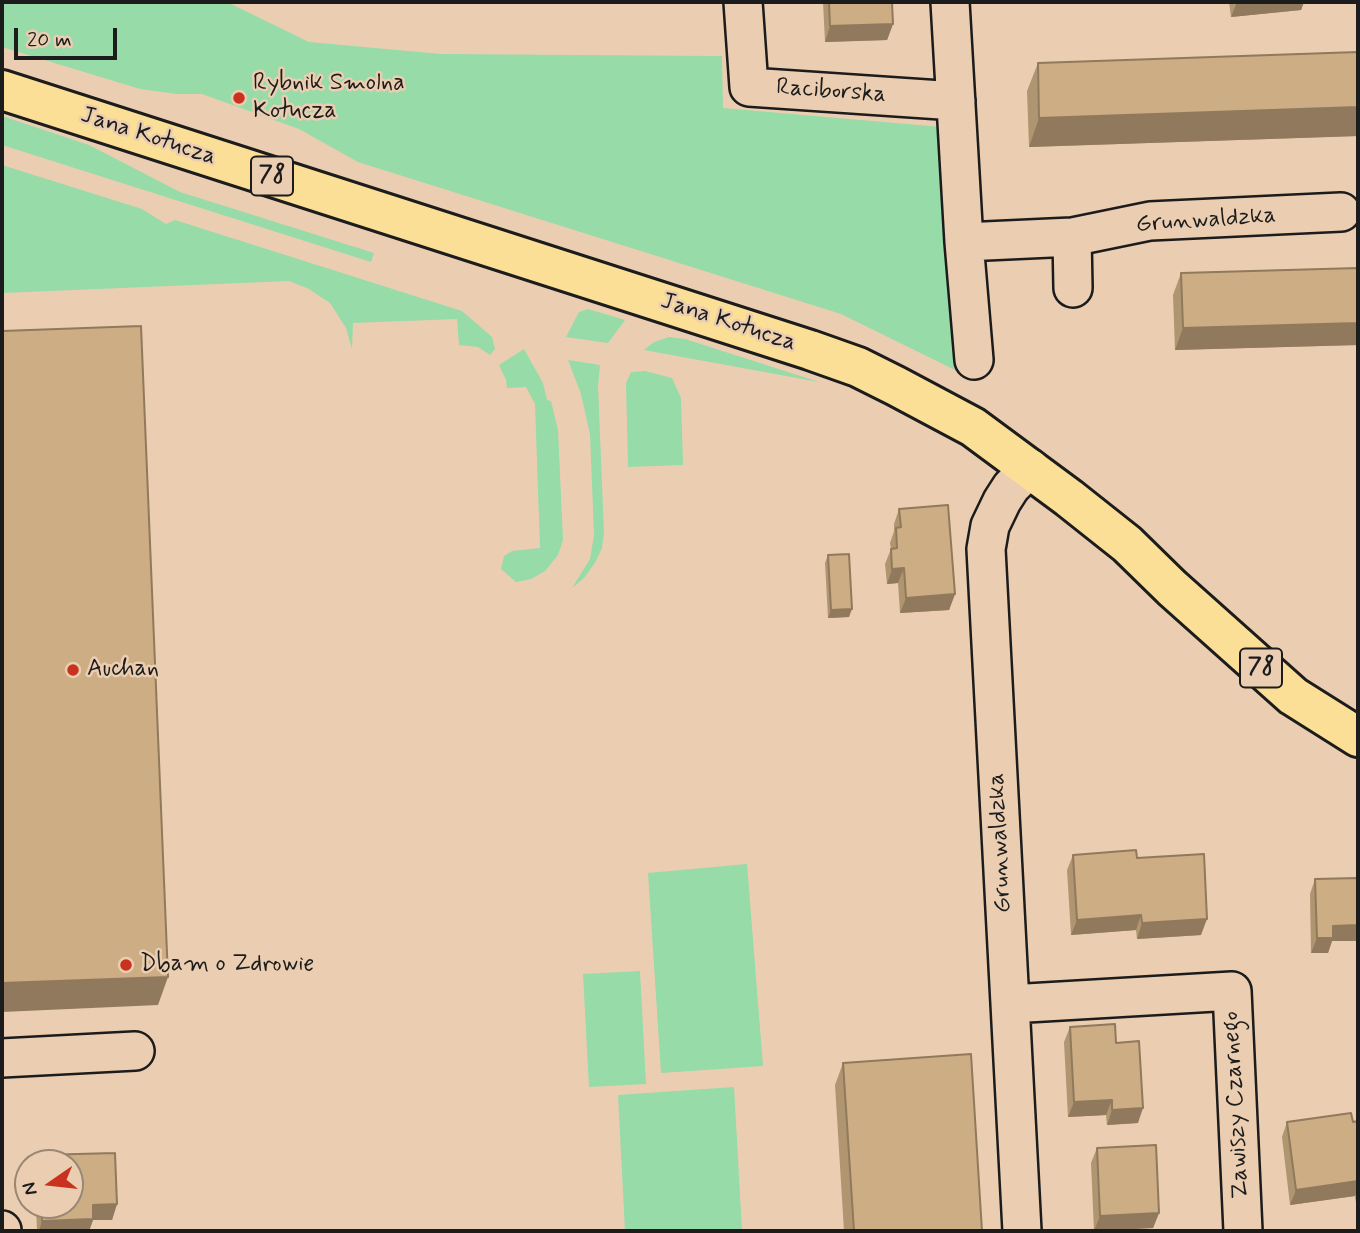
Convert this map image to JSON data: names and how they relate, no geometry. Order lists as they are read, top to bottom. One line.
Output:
{"streets":{"main road":["Jana Kotucza","78"],"street":["Raciborska","Grunwaldzka","Zawiszy Czarnego"]},"crossings":[["Jana Kotucza","Grunwaldzka"],["Grunwaldzka","Zawiszy Czarnego"]],"places":["Rybnik Smolna Kotucza","Auchan","Dbam o Zdrowie"],"scale_bar":"20 m","north":"left"}
